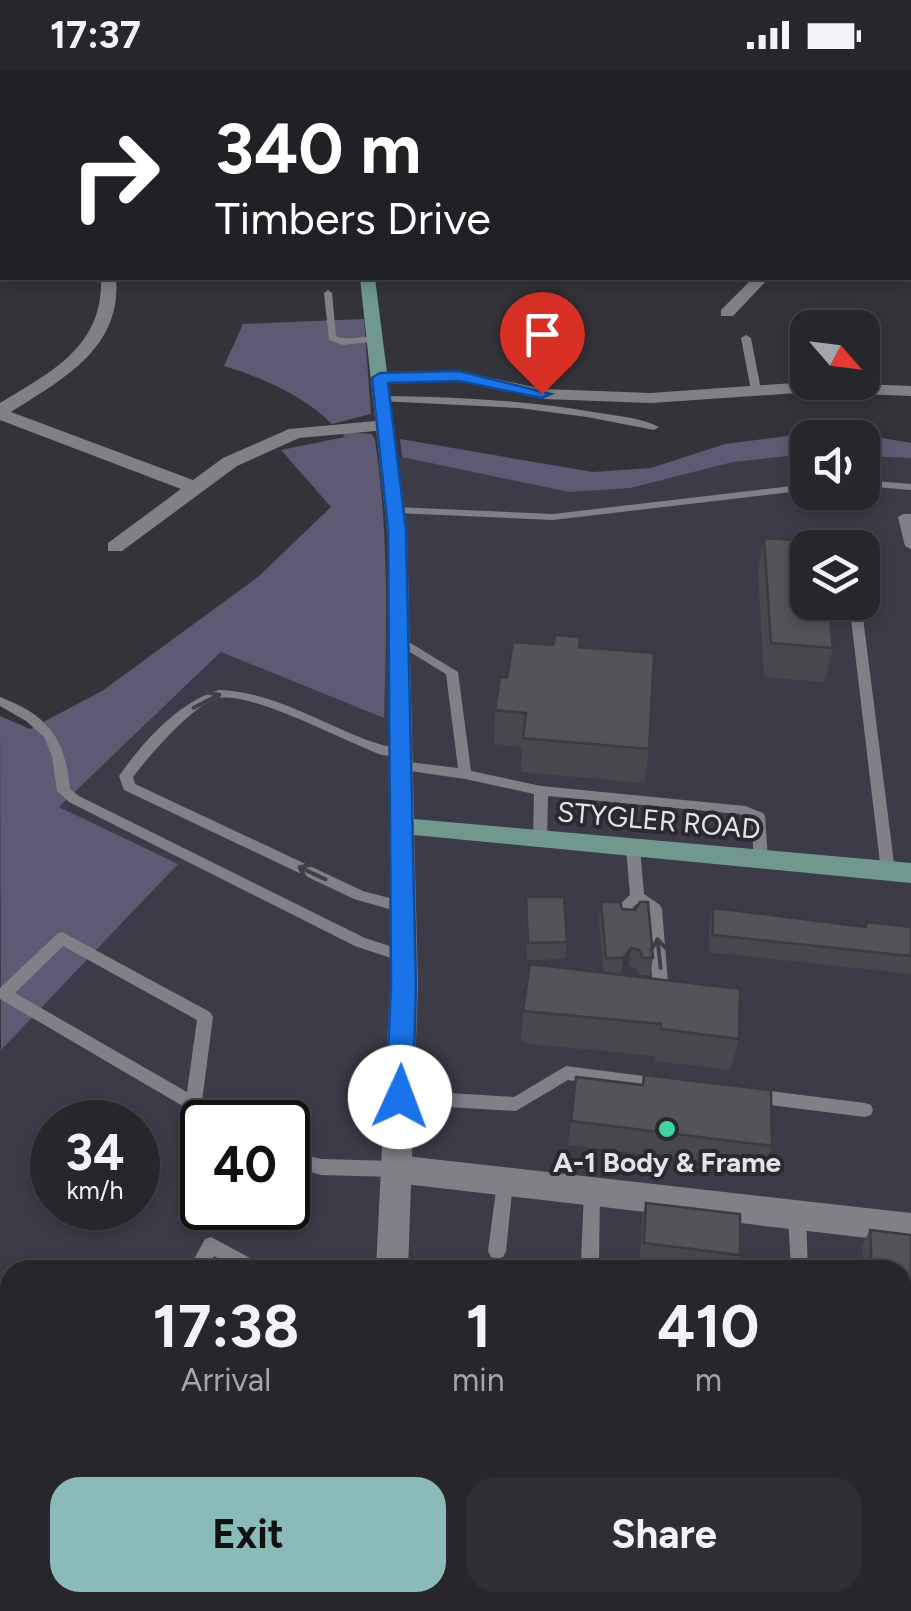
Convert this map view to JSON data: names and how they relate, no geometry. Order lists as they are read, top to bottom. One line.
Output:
{"streets":{"main road":["STYGLER ROAD"]},"places":["A-1 Body & Frame"],"north":"bottom right","page":{"status":"17:37","turn":["340 m","Timbers Drive"],"speed":"34 km/h","limit":"40","eta":["17:38","Arrival","1","min","410","m"],"buttons":["Exit","Share"]}}
